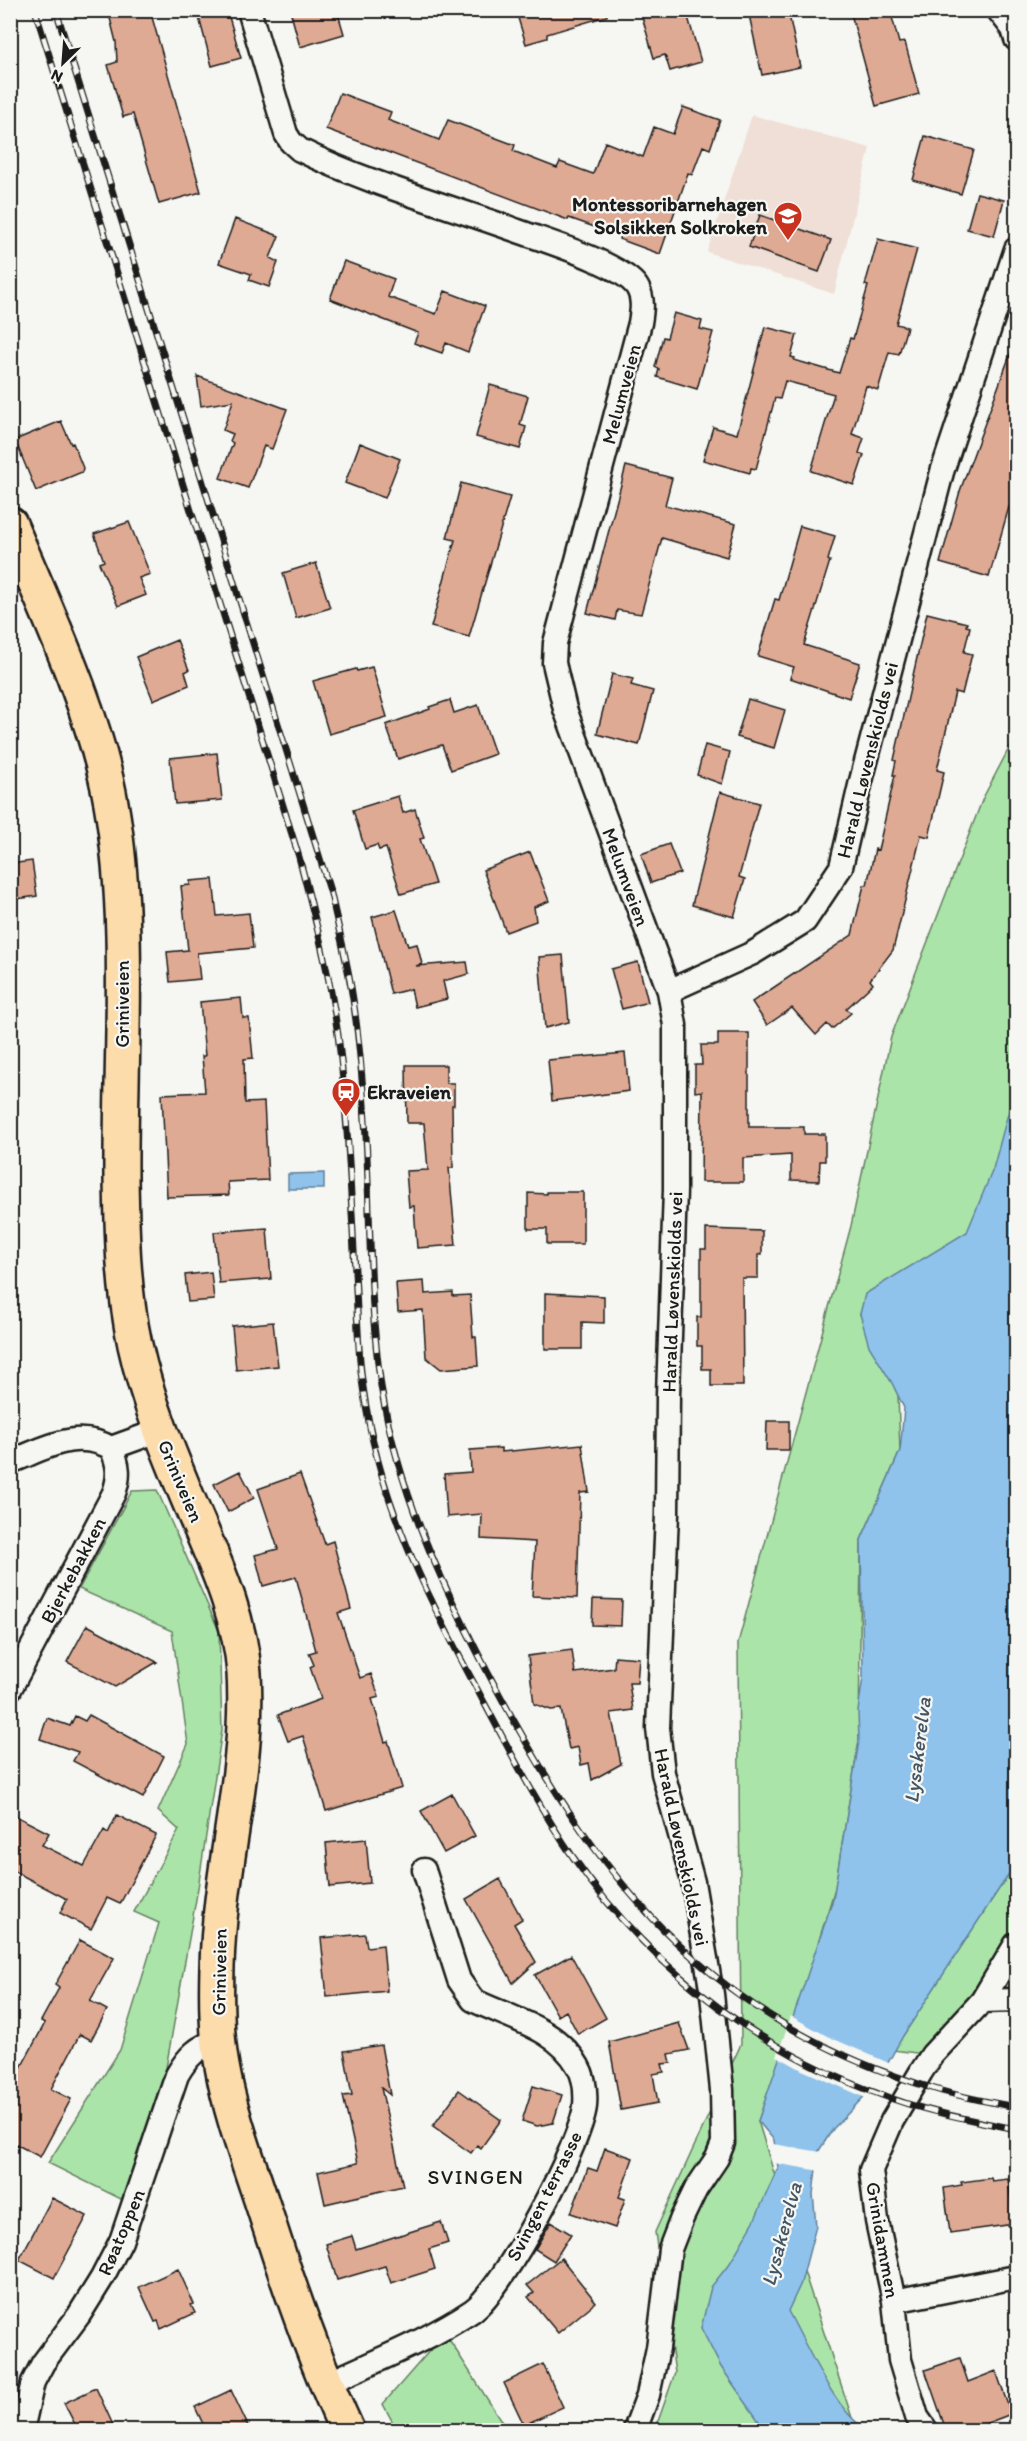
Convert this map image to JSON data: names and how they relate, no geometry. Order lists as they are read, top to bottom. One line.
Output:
{"streets":{"main road":["Griniveien"],"street":["Melumveien","Harald Løvenskiolds vei","Bjerkebakken","Svingen terrasse","Røatoppen","Grinidammen"]},"crossings":[["Melumveien","Harald Løvenskiolds vei"],["Griniveien","Svingen terrasse"],["Griniveien","Røatoppen"]],"districts":["SVINGEN"],"water":["Lysakerelva"],"places":{"school or university":["Montessoribarnehagen Solsikken Solkroken"],"station":["Ekraveien"]},"north":"bottom left"}
